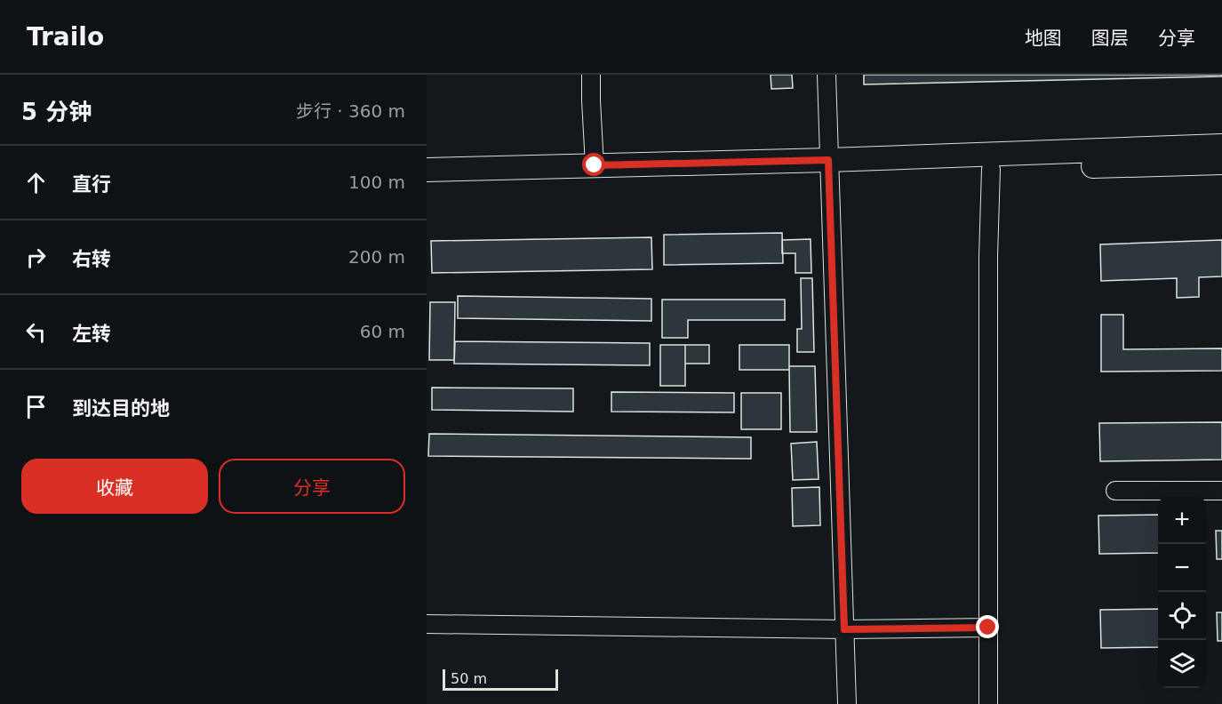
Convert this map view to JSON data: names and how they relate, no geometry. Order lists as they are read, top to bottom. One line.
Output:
{"scale_bar":"50 m","page":{"header":"Trailo","nav":["地图","图层","分享"],"heading":["5 分钟","步行 · 360 m"],"list":[["直行","100 m"],["右转","200 m"],["左转","60 m"],"到达目的地"],"buttons":["收藏","分享"],"map_buttons":["+","−"],"scale":"50 m"}}
